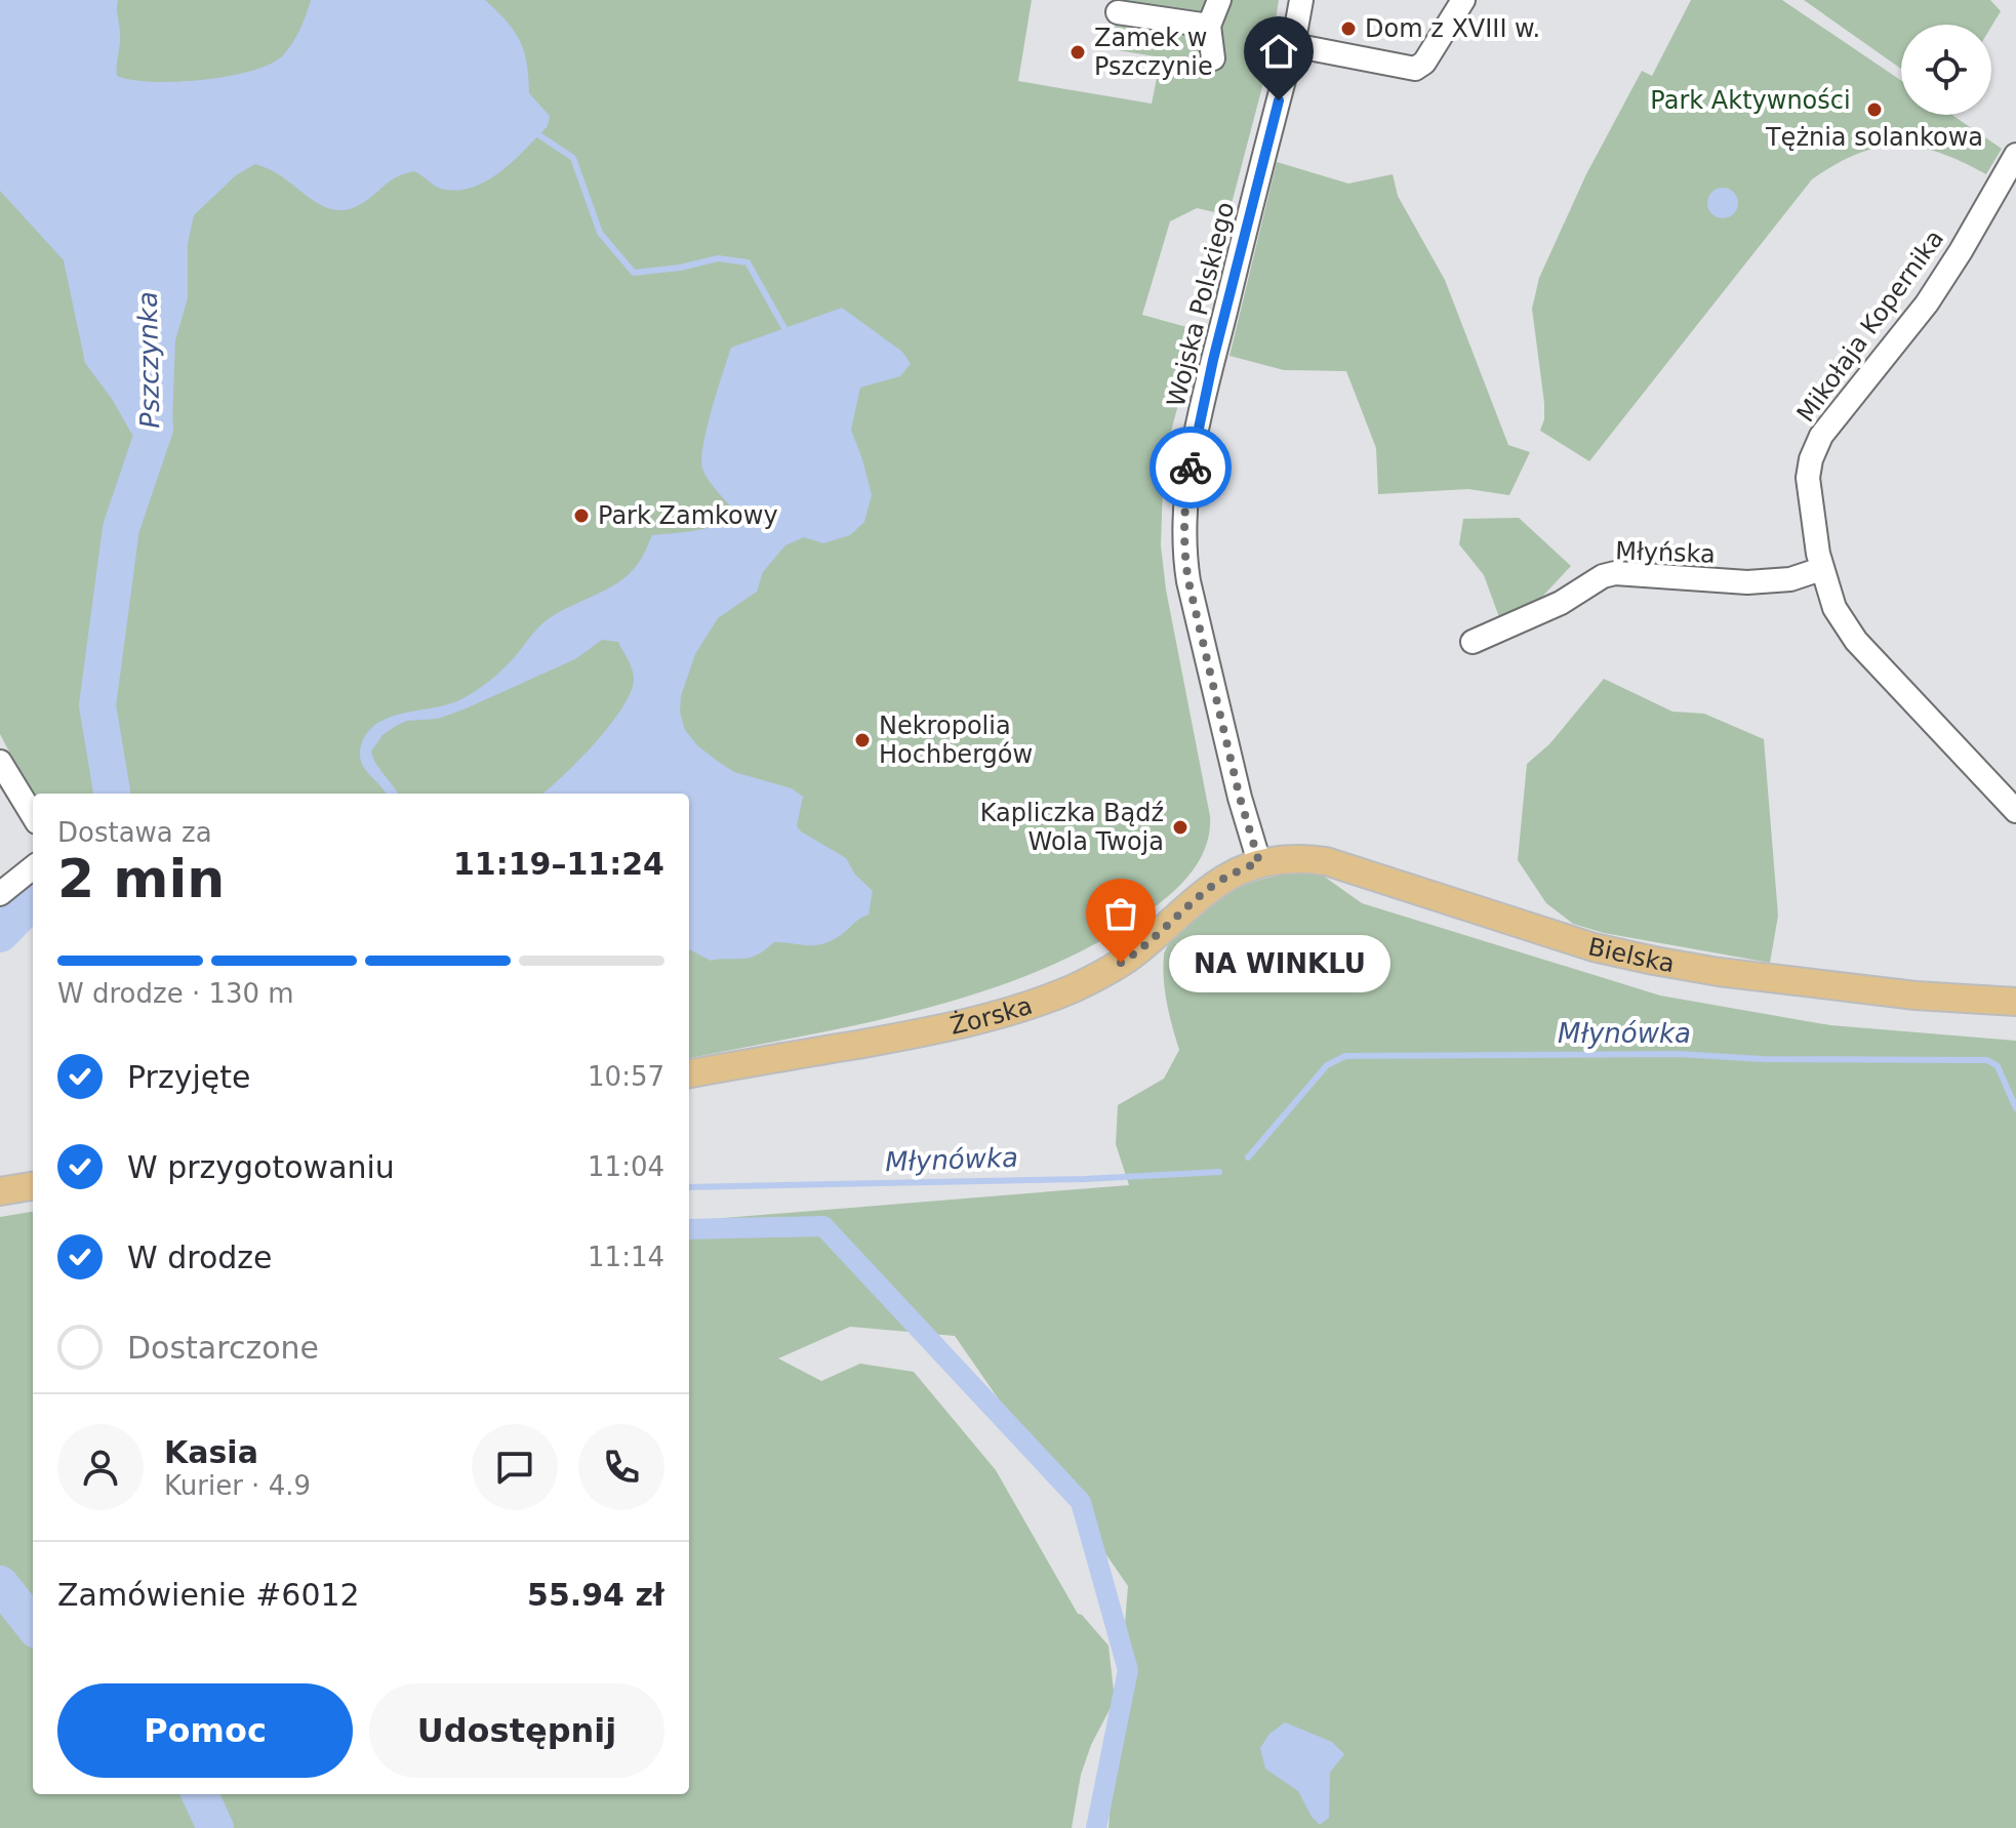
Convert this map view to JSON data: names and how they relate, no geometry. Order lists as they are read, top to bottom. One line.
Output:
{"streets":{"main road":["Bielska","Żorska"],"street":["Wojska Polskiego","Mikołaja Kopernika","Młyńska"]},"crossings":[["Wojska Polskiego","Bielska"],["Wojska Polskiego","Żorska"],["Mikołaja Kopernika","Młyńska"],["Bielska","Żorska"]],"water":["Pszczynka","Młynówka"],"parks":["Park Aktywności"],"places":["Dom z XVIII w.","Zamek w Pszczynie","Tężnia solankowa","Park Zamkowy","Nekropolia Hochbergów","Kapliczka Bądź Wola Twoja","NA WINKLU"],"page":{"heading":["2 min","Dostawa za","11:19–11:24"],"panel":["Kasia","Kurier · 4.9","Zamówienie #6012","55.94 zł"],"bar":"W drodze · 130 m","bubble":"NA WINKLU","list":[["Przyjęte","10:57"],["W przygotowaniu","11:04"],["W drodze","11:14"],"Dostarczone"],"buttons":["Pomoc","Udostępnij"]}}
